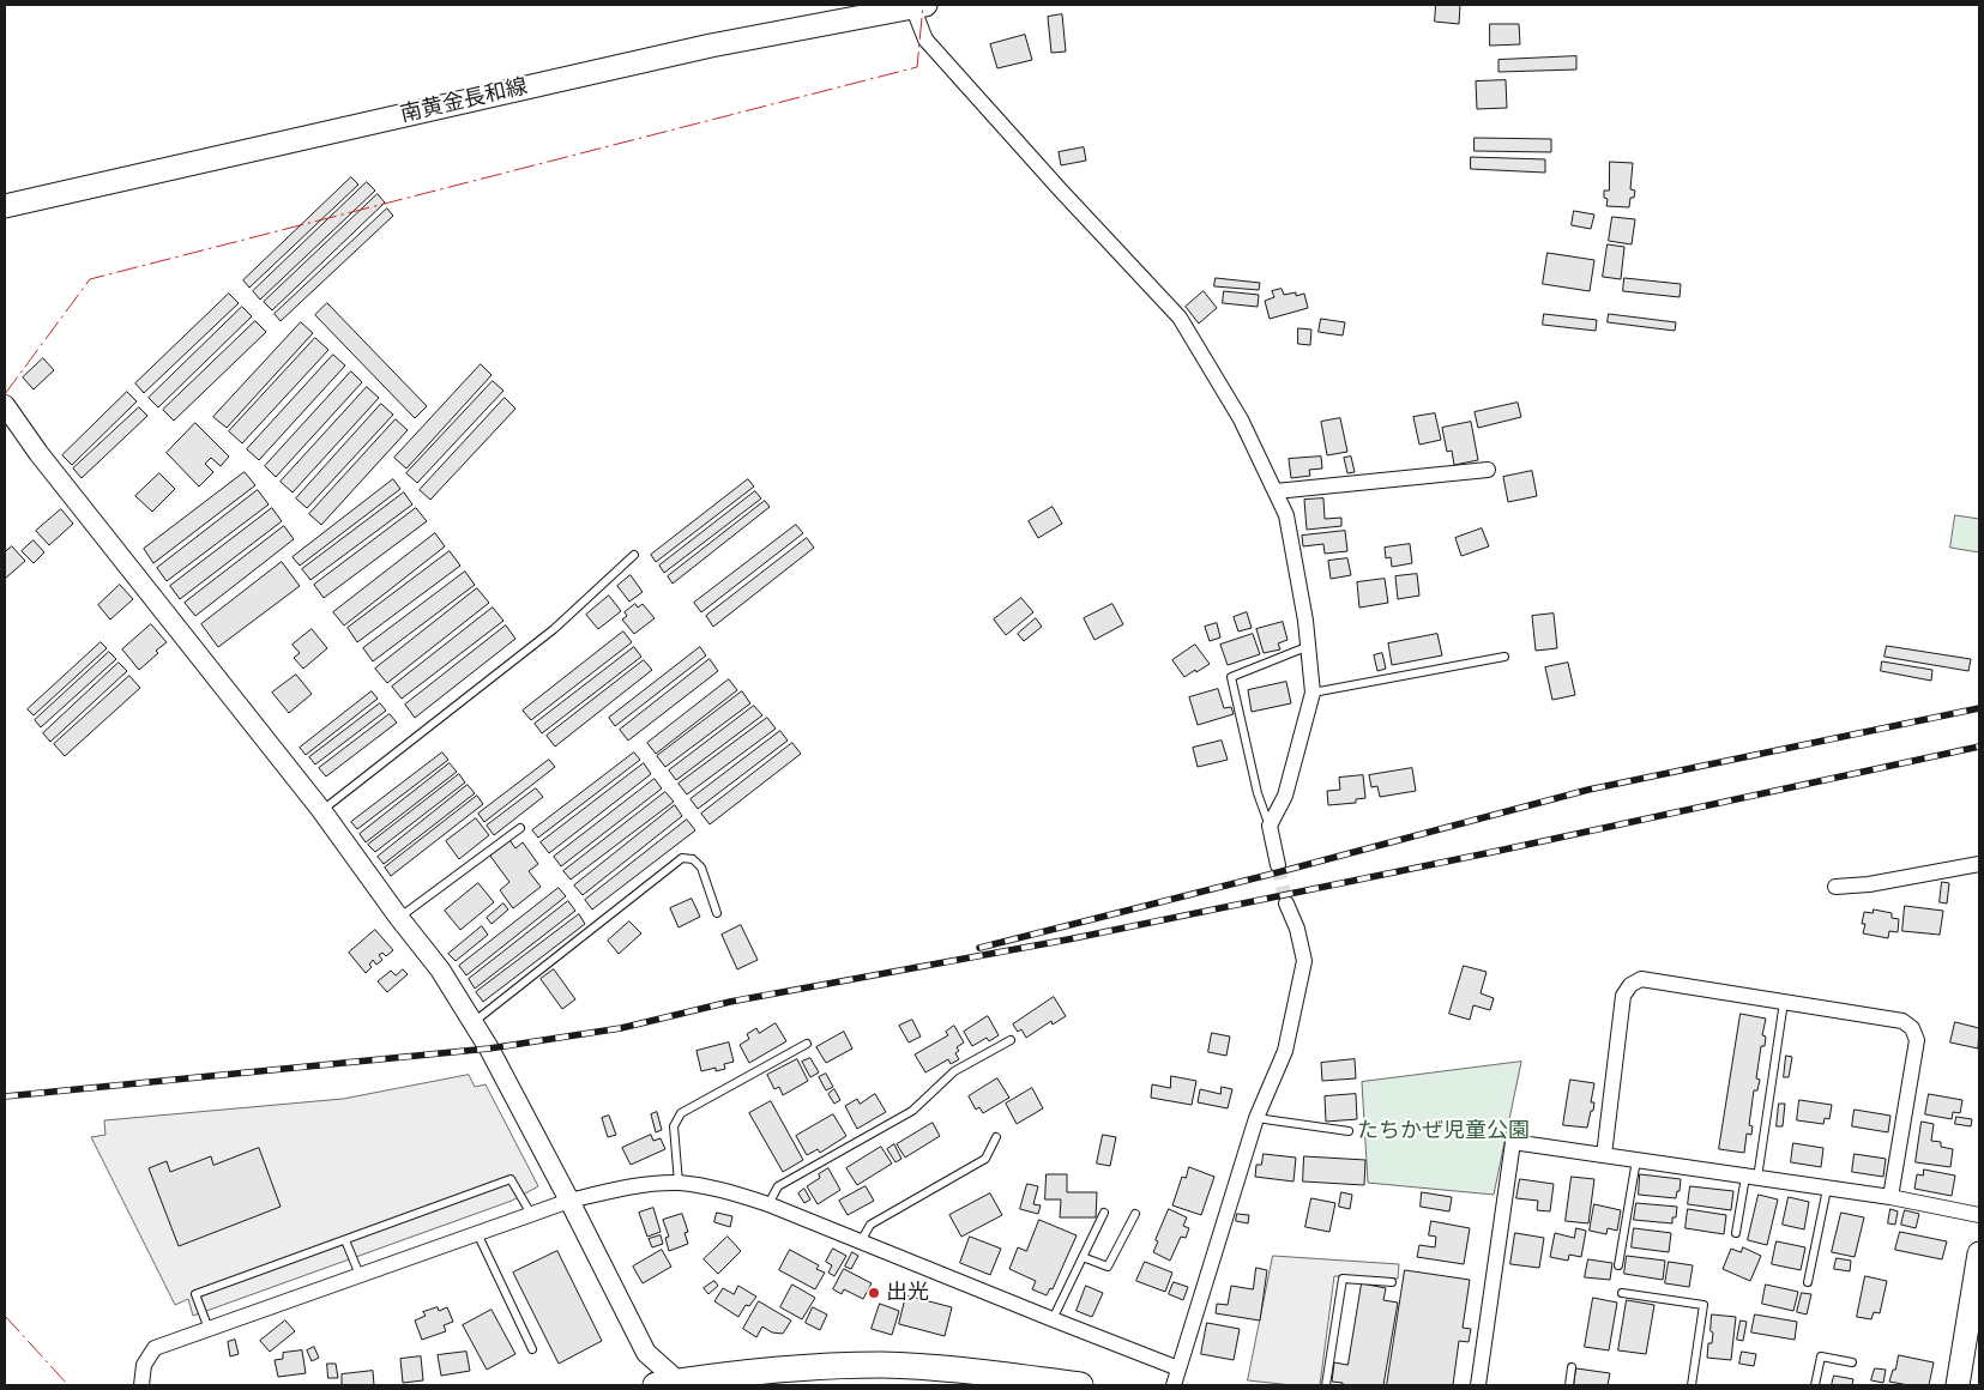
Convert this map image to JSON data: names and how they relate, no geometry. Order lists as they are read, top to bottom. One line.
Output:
{"streets":{"main road":["南黄金長和線"]},"parks":["たちかぜ児童公園"],"places":["出光"]}
